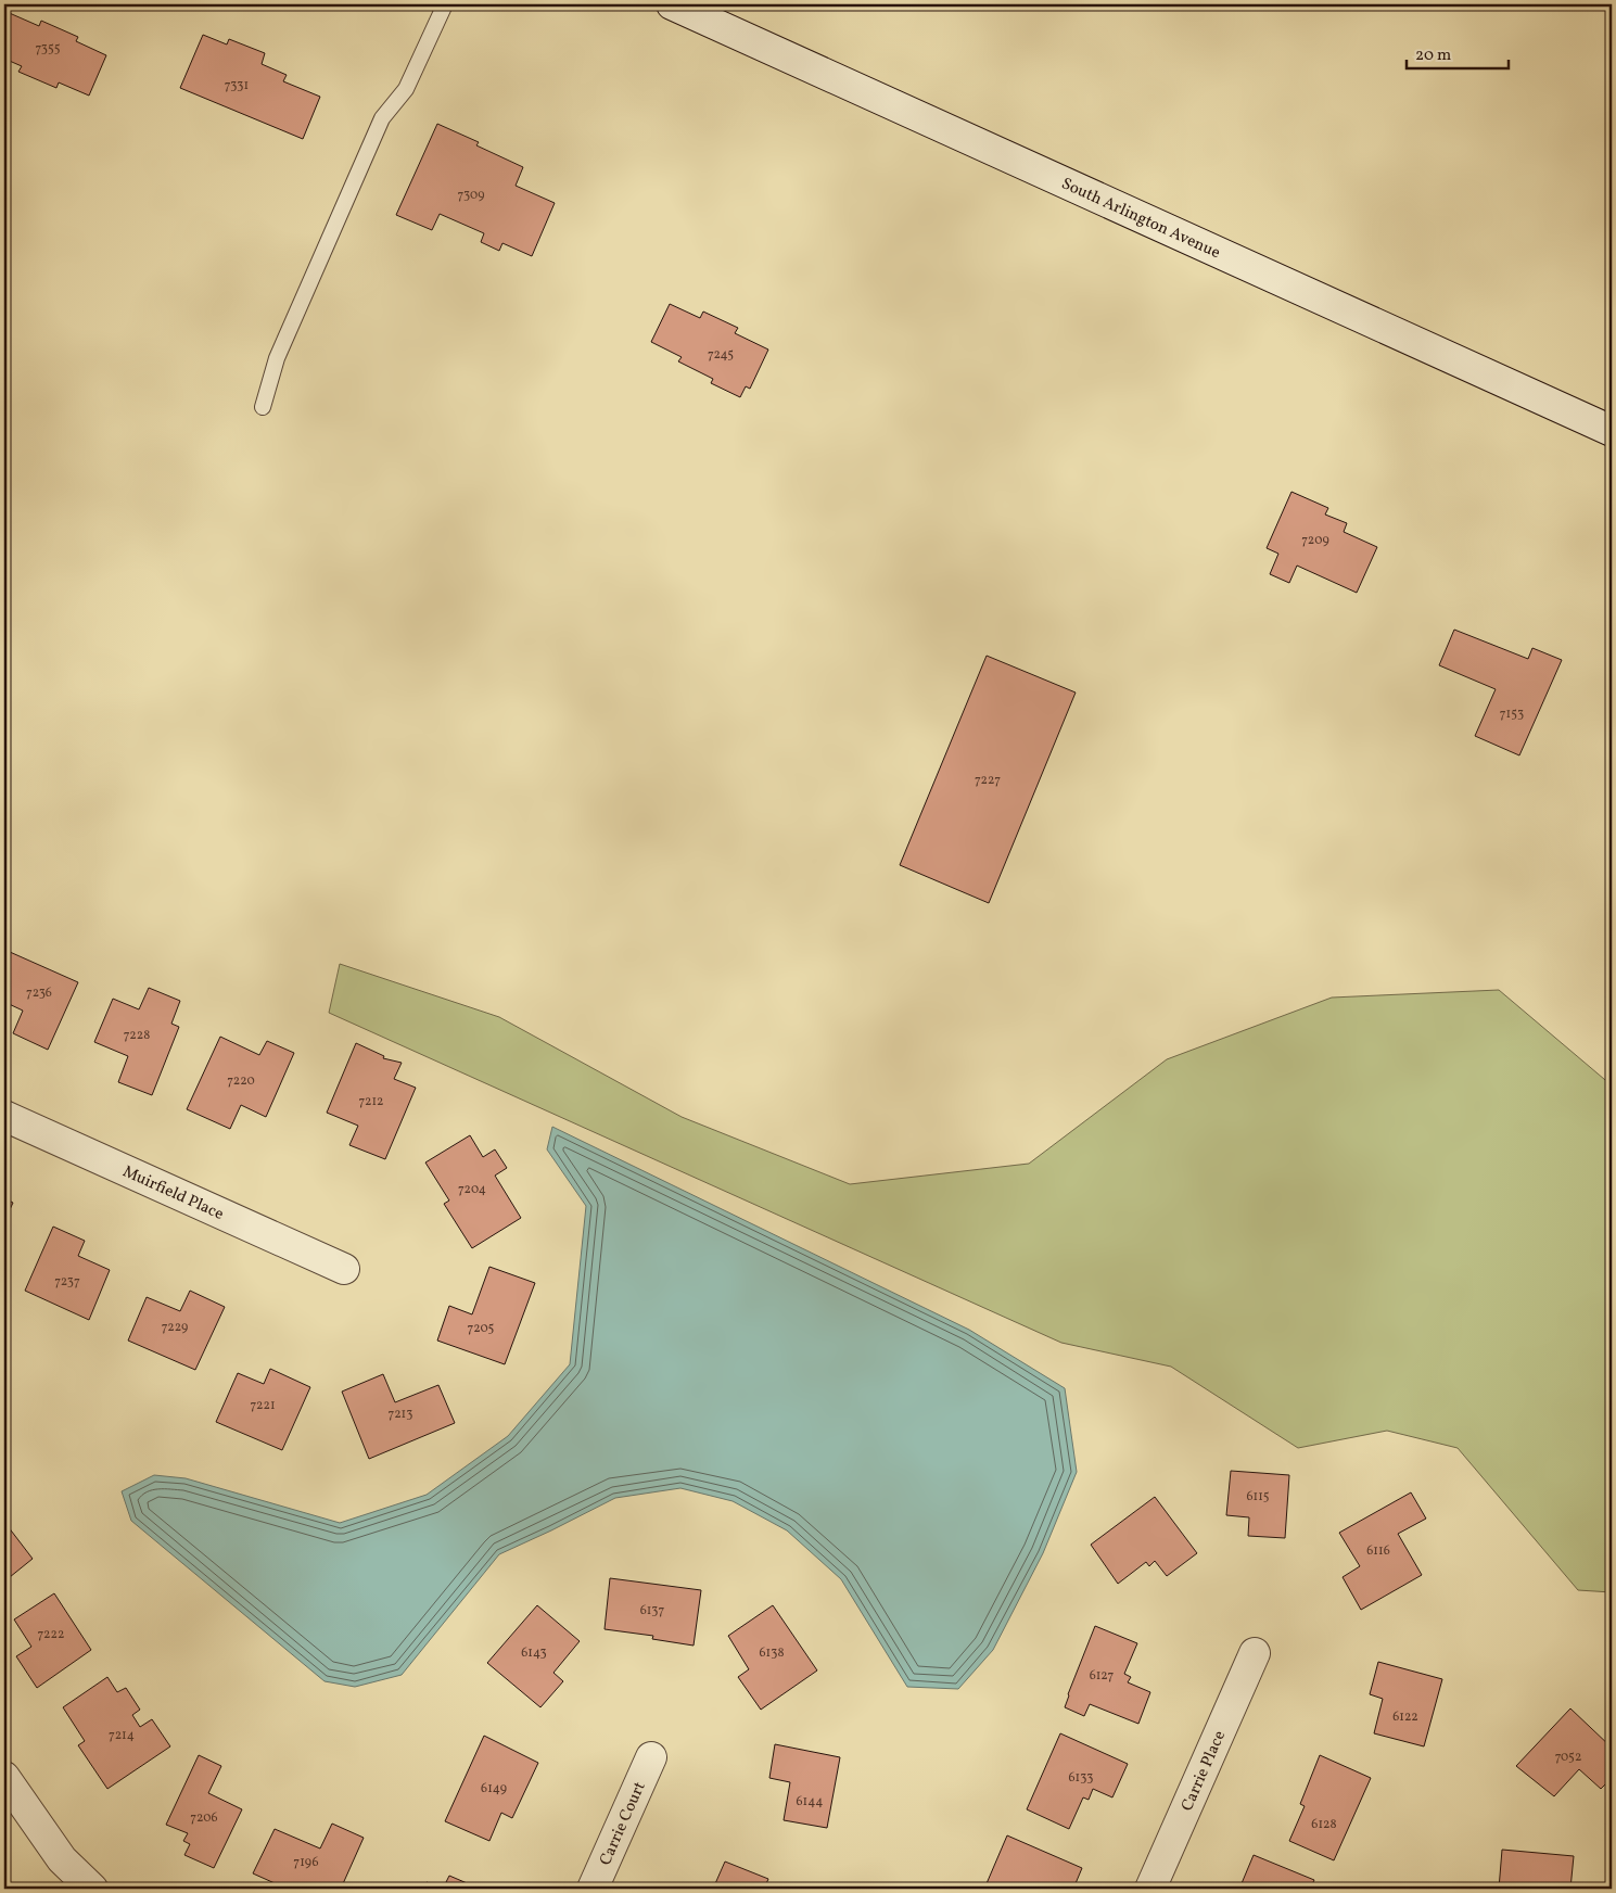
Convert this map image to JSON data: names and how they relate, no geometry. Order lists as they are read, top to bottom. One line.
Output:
{"streets":{"street":["South Arlington Avenue","Muirfield Place","Carrie Place","Carrie Court"]},"house_numbers":["7355","7331","7309","7245","7209","7153","7227","7236","7228","7220","7212","7204","7237","7229","7205","7221","7213","6115","6116","6137","7222","6143","6138","6127","6122","7214","7052","6133","6149","6144","7206","6128","7196"],"scale_bar":"20 m"}
